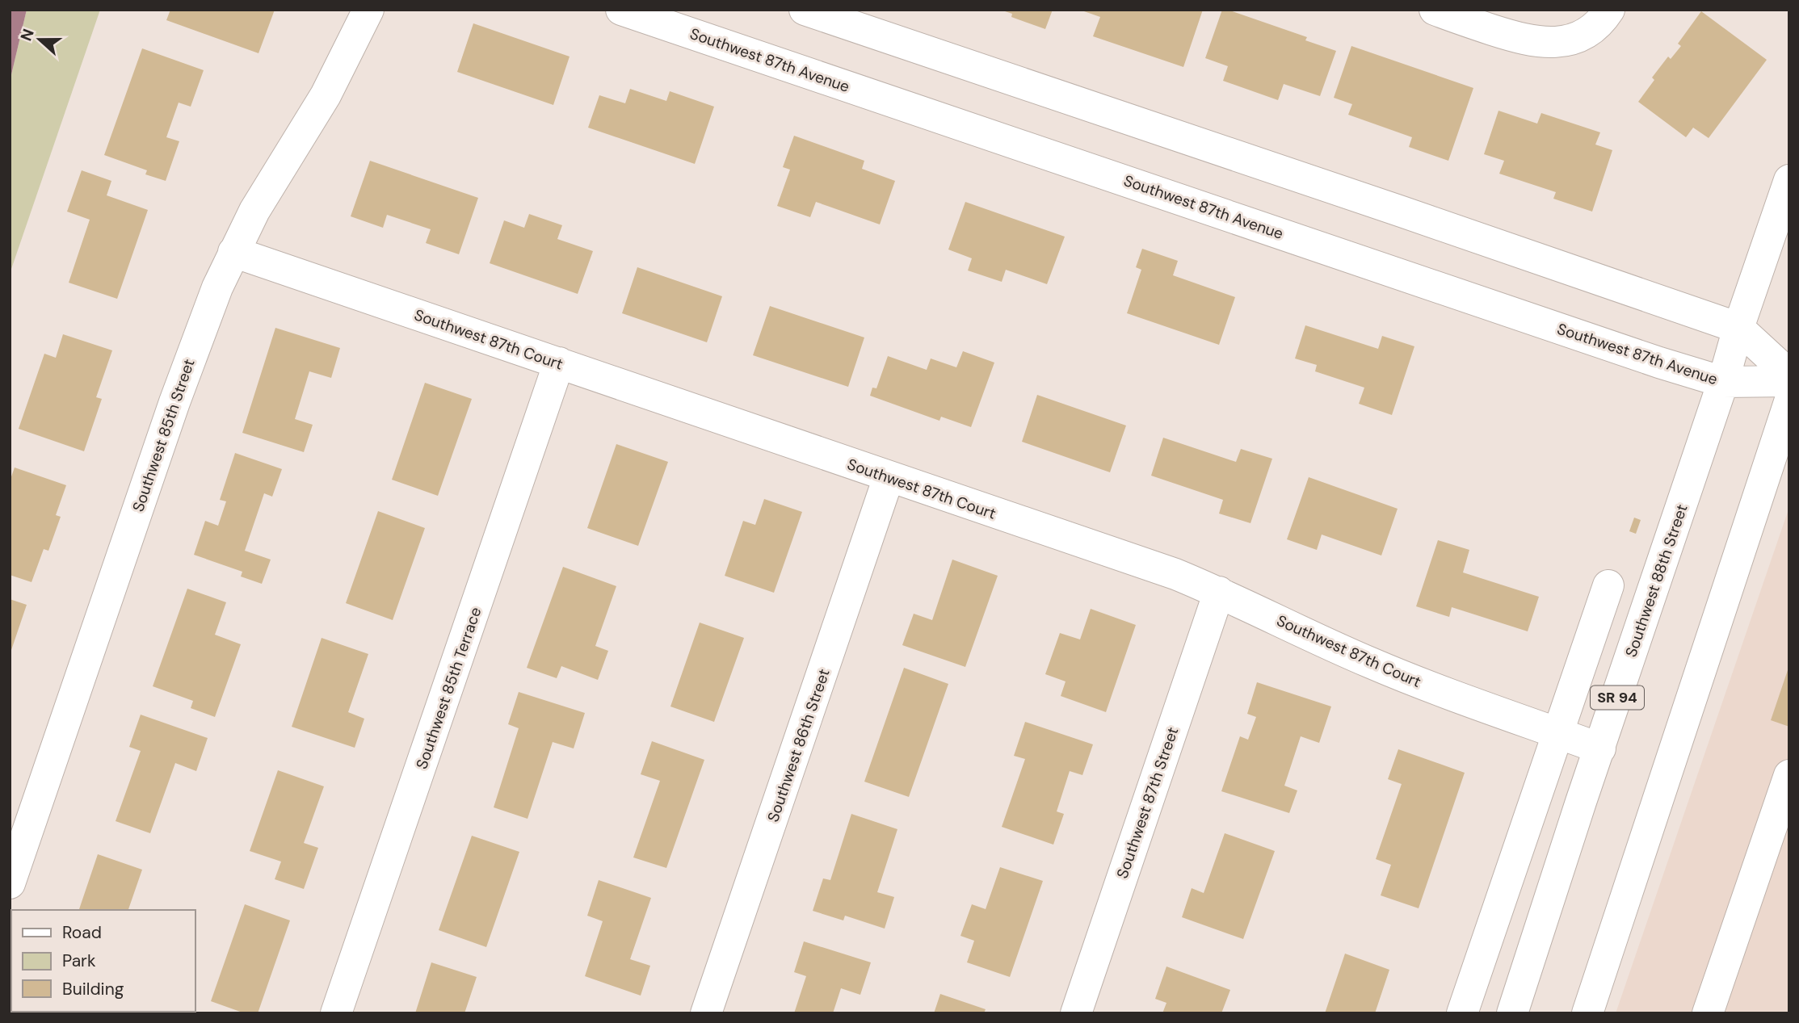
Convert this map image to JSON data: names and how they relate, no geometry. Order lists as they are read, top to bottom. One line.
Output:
{"streets":{"street":["Southwest 87th Avenue","Southwest 87th Court","Southwest 85th Street","Southwest 88th Street","Southwest 85th Terrace","SR 94","Southwest 86th Street","Southwest 87th Street"]},"crossings":[["Southwest 87th Avenue","Southwest 88th Street"],["Southwest 87th Court","Southwest 85th Street"],["Southwest 87th Court","Southwest 88th Street"],["Southwest 87th Court","Southwest 85th Terrace"],["Southwest 87th Court","Southwest 86th Street"],["Southwest 87th Court","Southwest 87th Street"]],"legend":["Road","Park","Building"],"north":"left"}
